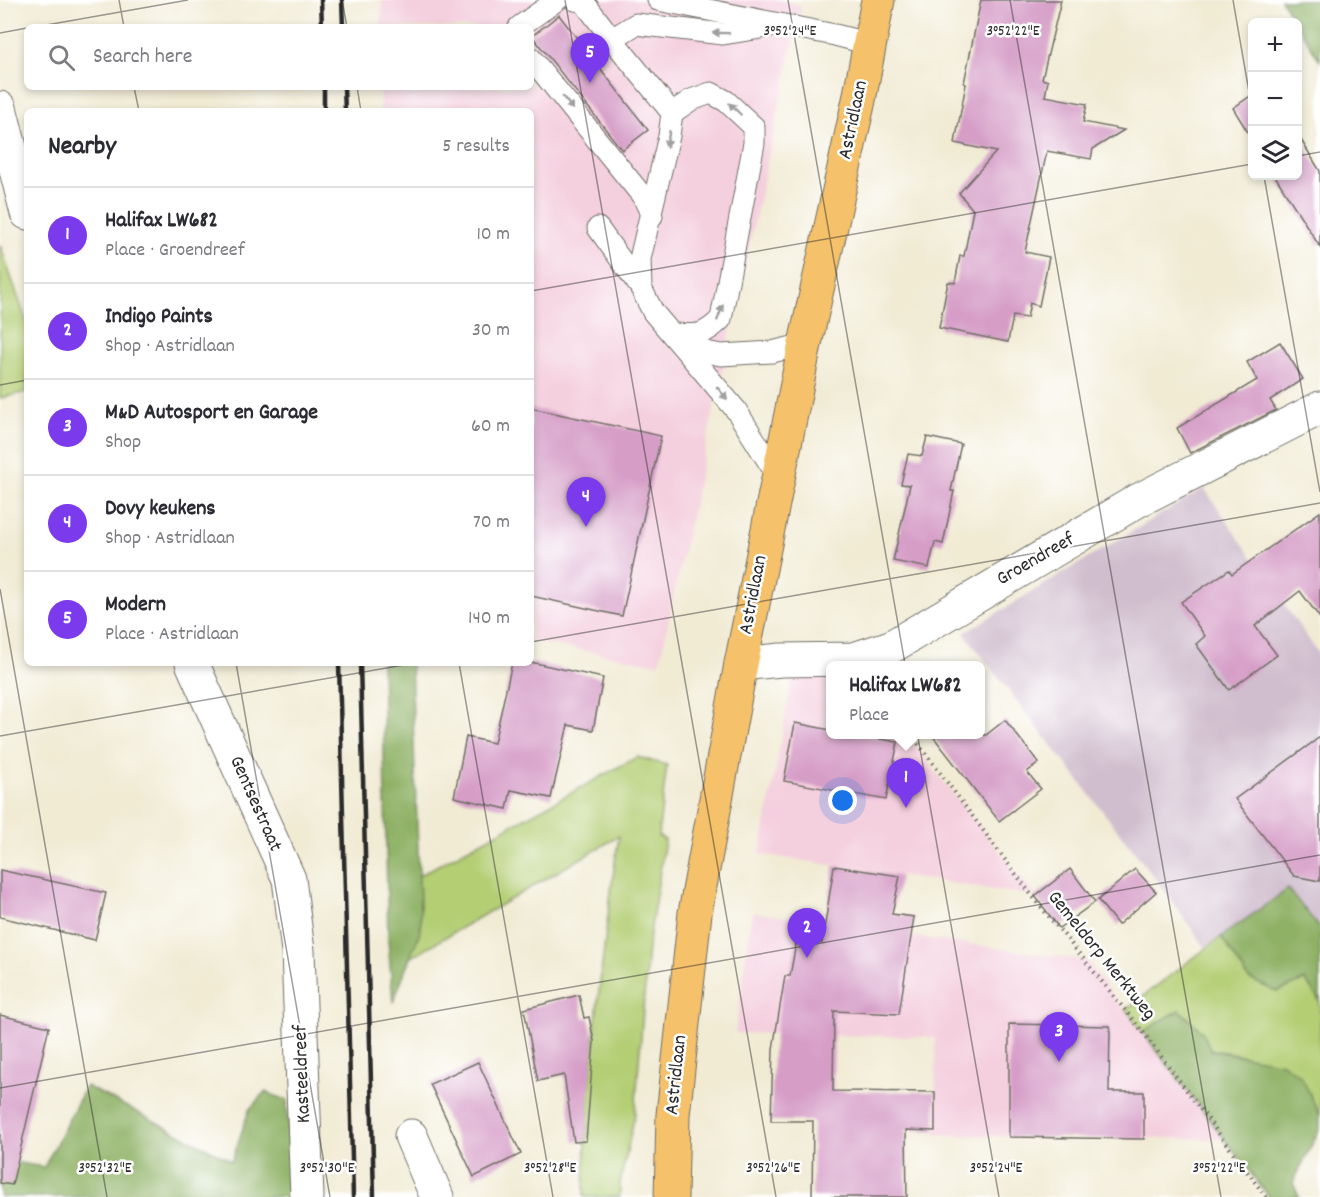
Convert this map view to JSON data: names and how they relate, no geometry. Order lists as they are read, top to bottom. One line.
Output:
{"streets":{"main road":["Astridlaan"],"street":["Groendreef","Gentsestraat","Kasteeldreef"],"path":["Gemeldorp Merktweg"]},"crossings":[["Astridlaan","Groendreef"],["Gentsestraat","Kasteeldreef"]],"page":{"map_buttons":["+","−"],"search":"Search here","pins":["5","4","1","2","3"],"heading":["Nearby","5 results"],"list":[{"mark":"1","name":"Halifax LW682","note":"Place · Groendreef","value":"10 m"},{"mark":"2","name":"Indigo Paints","note":"Shop · Astridlaan","value":"30 m"},{"mark":"3","name":"M&D Autosport en Garage","note":"Shop","value":"60 m"},{"mark":"4","name":"Dovy keukens","note":"Shop · Astridlaan","value":"70 m"},{"mark":"5","name":"Modern","note":"Place · Astridlaan","value":"140 m"}],"popup":["Halifax LW682","Place"]},"coordinates":["3°52'24\"E","3°52'22\"E","3°52'32\"E","3°52'30\"E","3°52'28\"E","3°52'26\"E"]}
